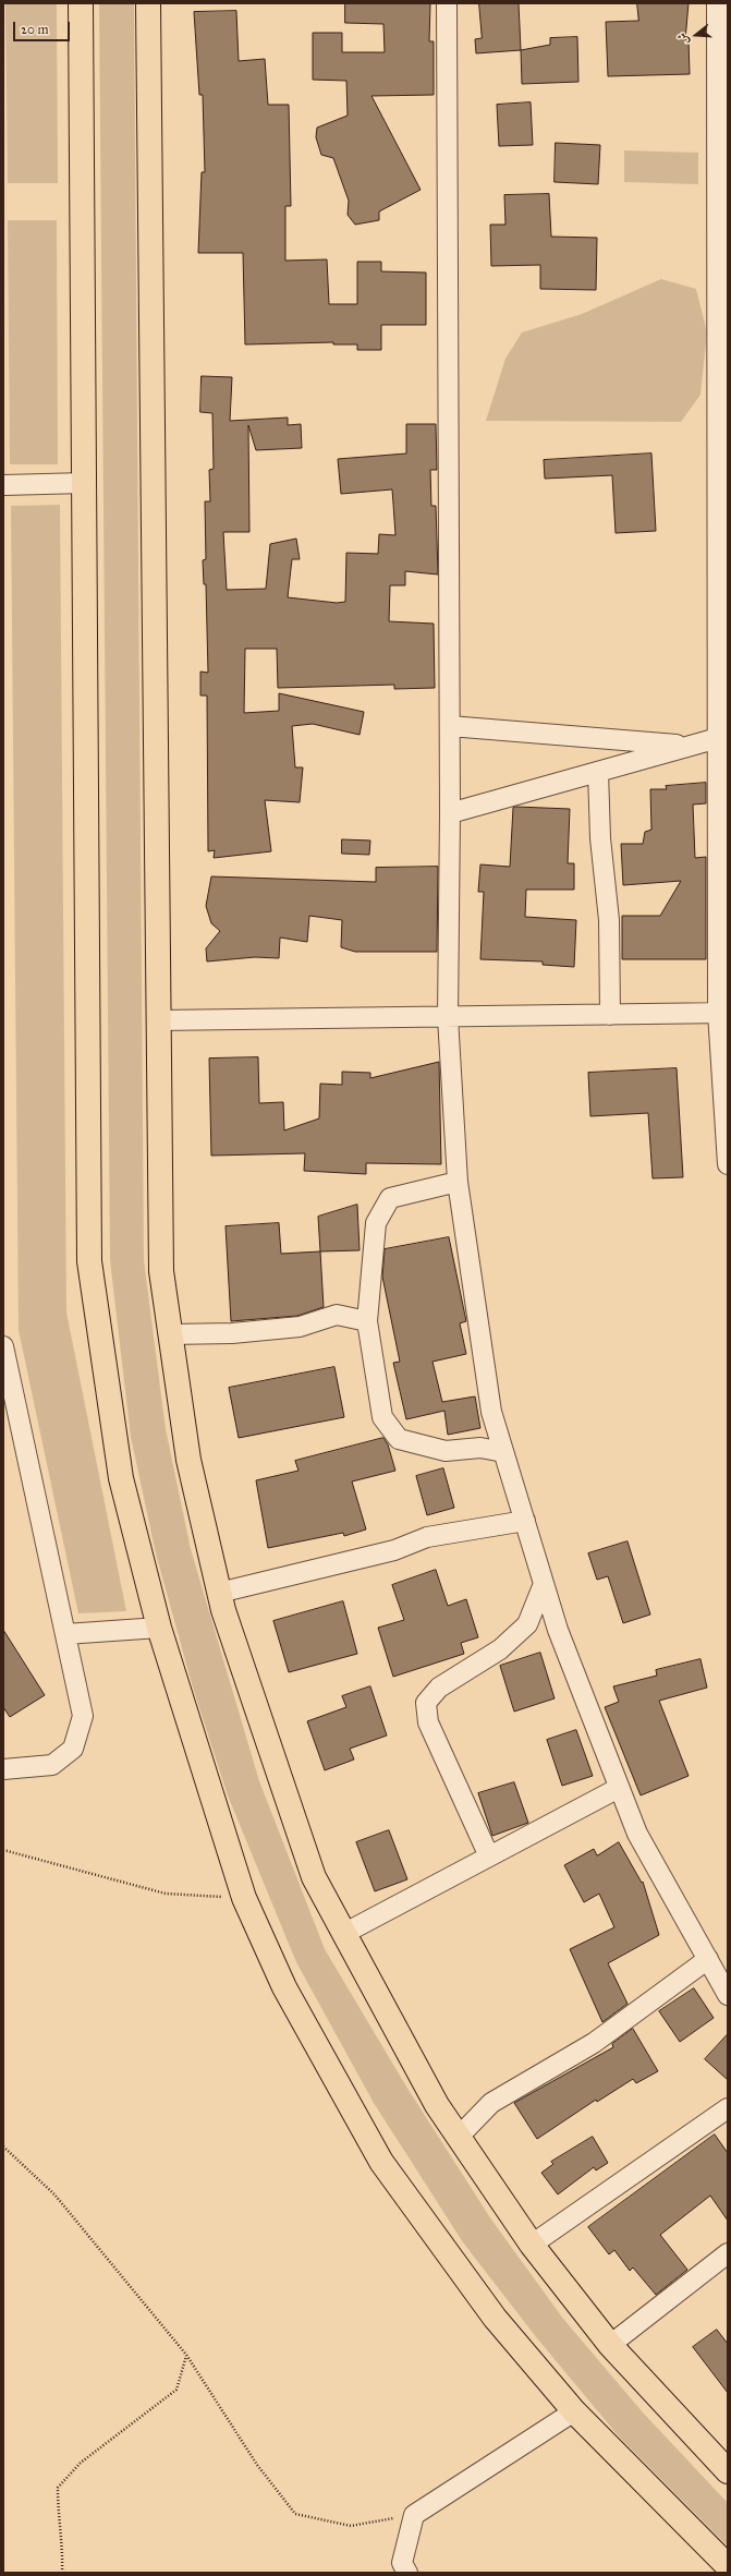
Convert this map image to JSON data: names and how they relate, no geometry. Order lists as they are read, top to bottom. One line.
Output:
{"scale_bar":"20 m","north":"left"}
